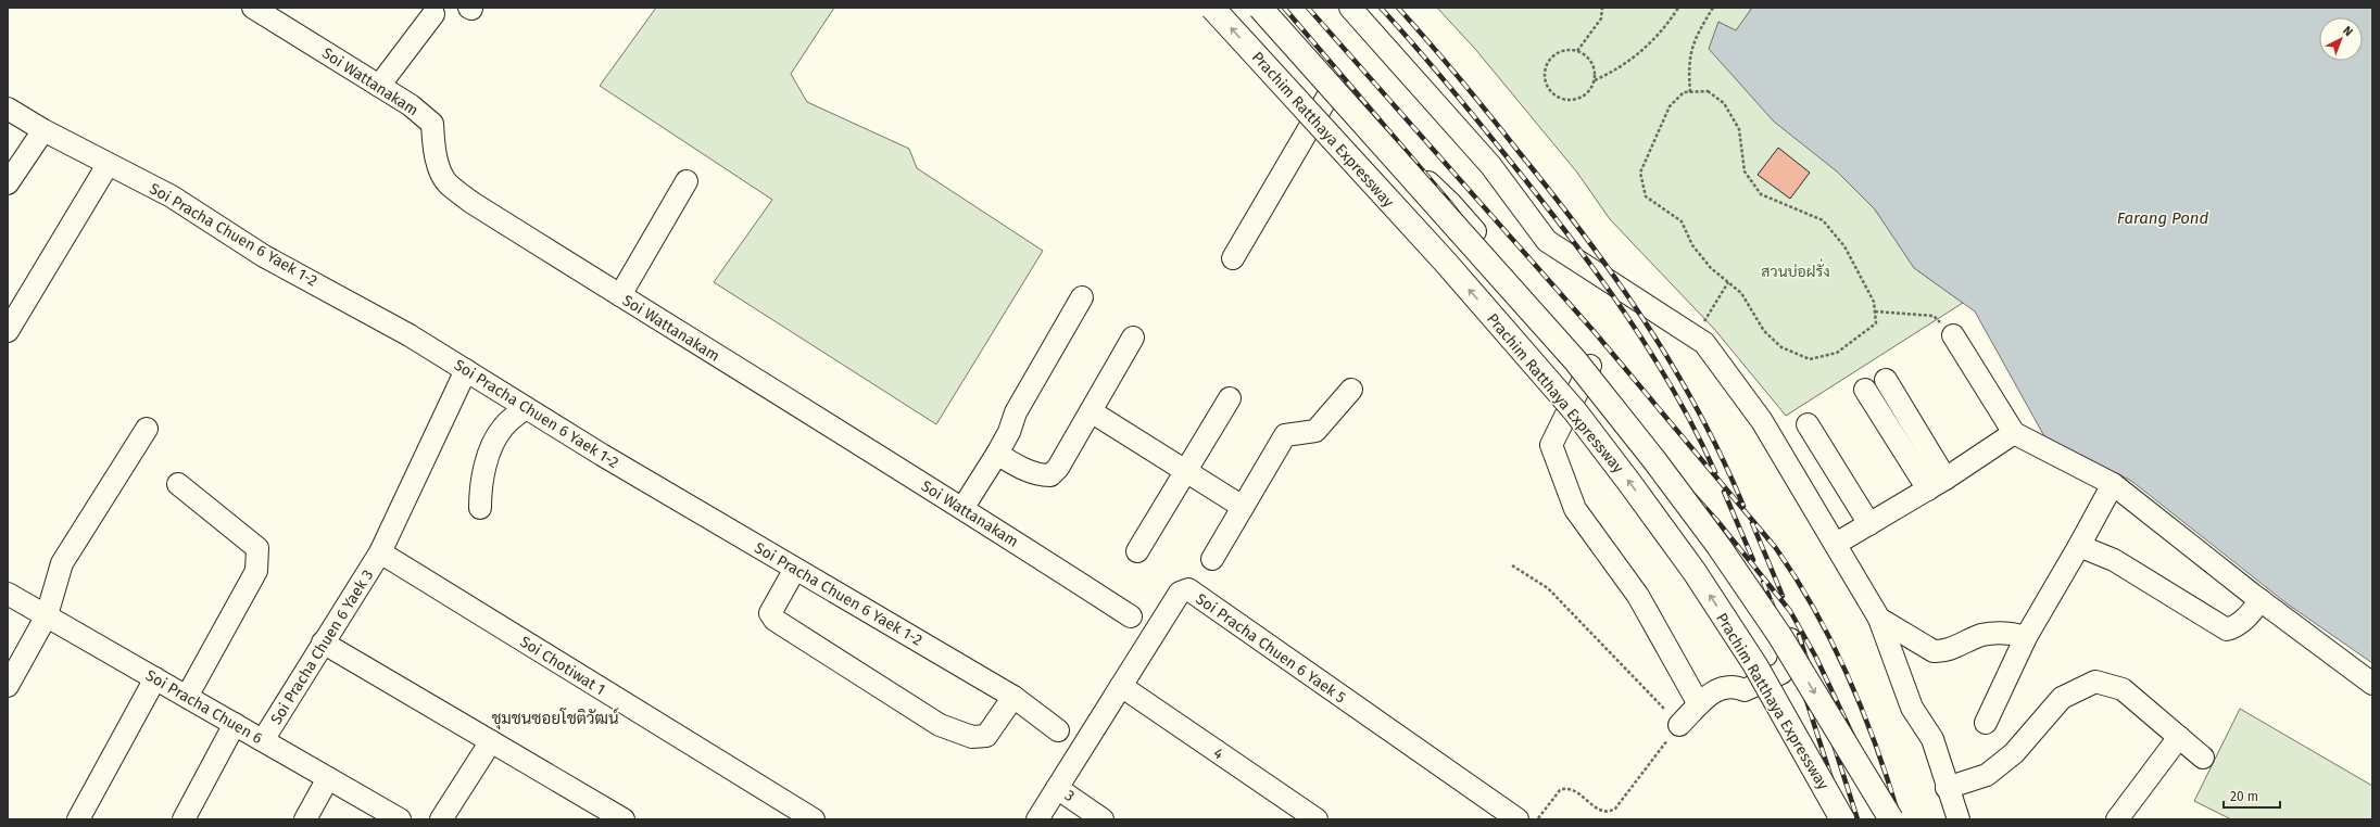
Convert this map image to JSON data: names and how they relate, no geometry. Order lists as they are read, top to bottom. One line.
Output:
{"streets":{"highway":["Prachim Ratthaya Expressway"],"street":["Soi Wattanakam","Soi Pracha Chuen 6 Yaek 1-2","Soi Pracha Chuen 6 Yaek 3","Soi Pracha Chuen 6 Yaek 5","Soi Chotiwat 1","Soi Pracha Chuen 6","4","3"]},"crossings":[["Soi Pracha Chuen 6 Yaek 1-2","Soi Pracha Chuen 6 Yaek 3"],["Soi Pracha Chuen 6 Yaek 3","Soi Chotiwat 1"],["Soi Pracha Chuen 6 Yaek 3","Soi Pracha Chuen 6"],["Soi Pracha Chuen 6 Yaek 5","4"],["Soi Pracha Chuen 6 Yaek 5","3"]],"districts":["ชุมชนซอยโชติวัฒน์"],"water":["Farang Pond"],"parks":["สวนบ่อฝรั่ง"],"scale_bar":"20 m","north":"top right"}
